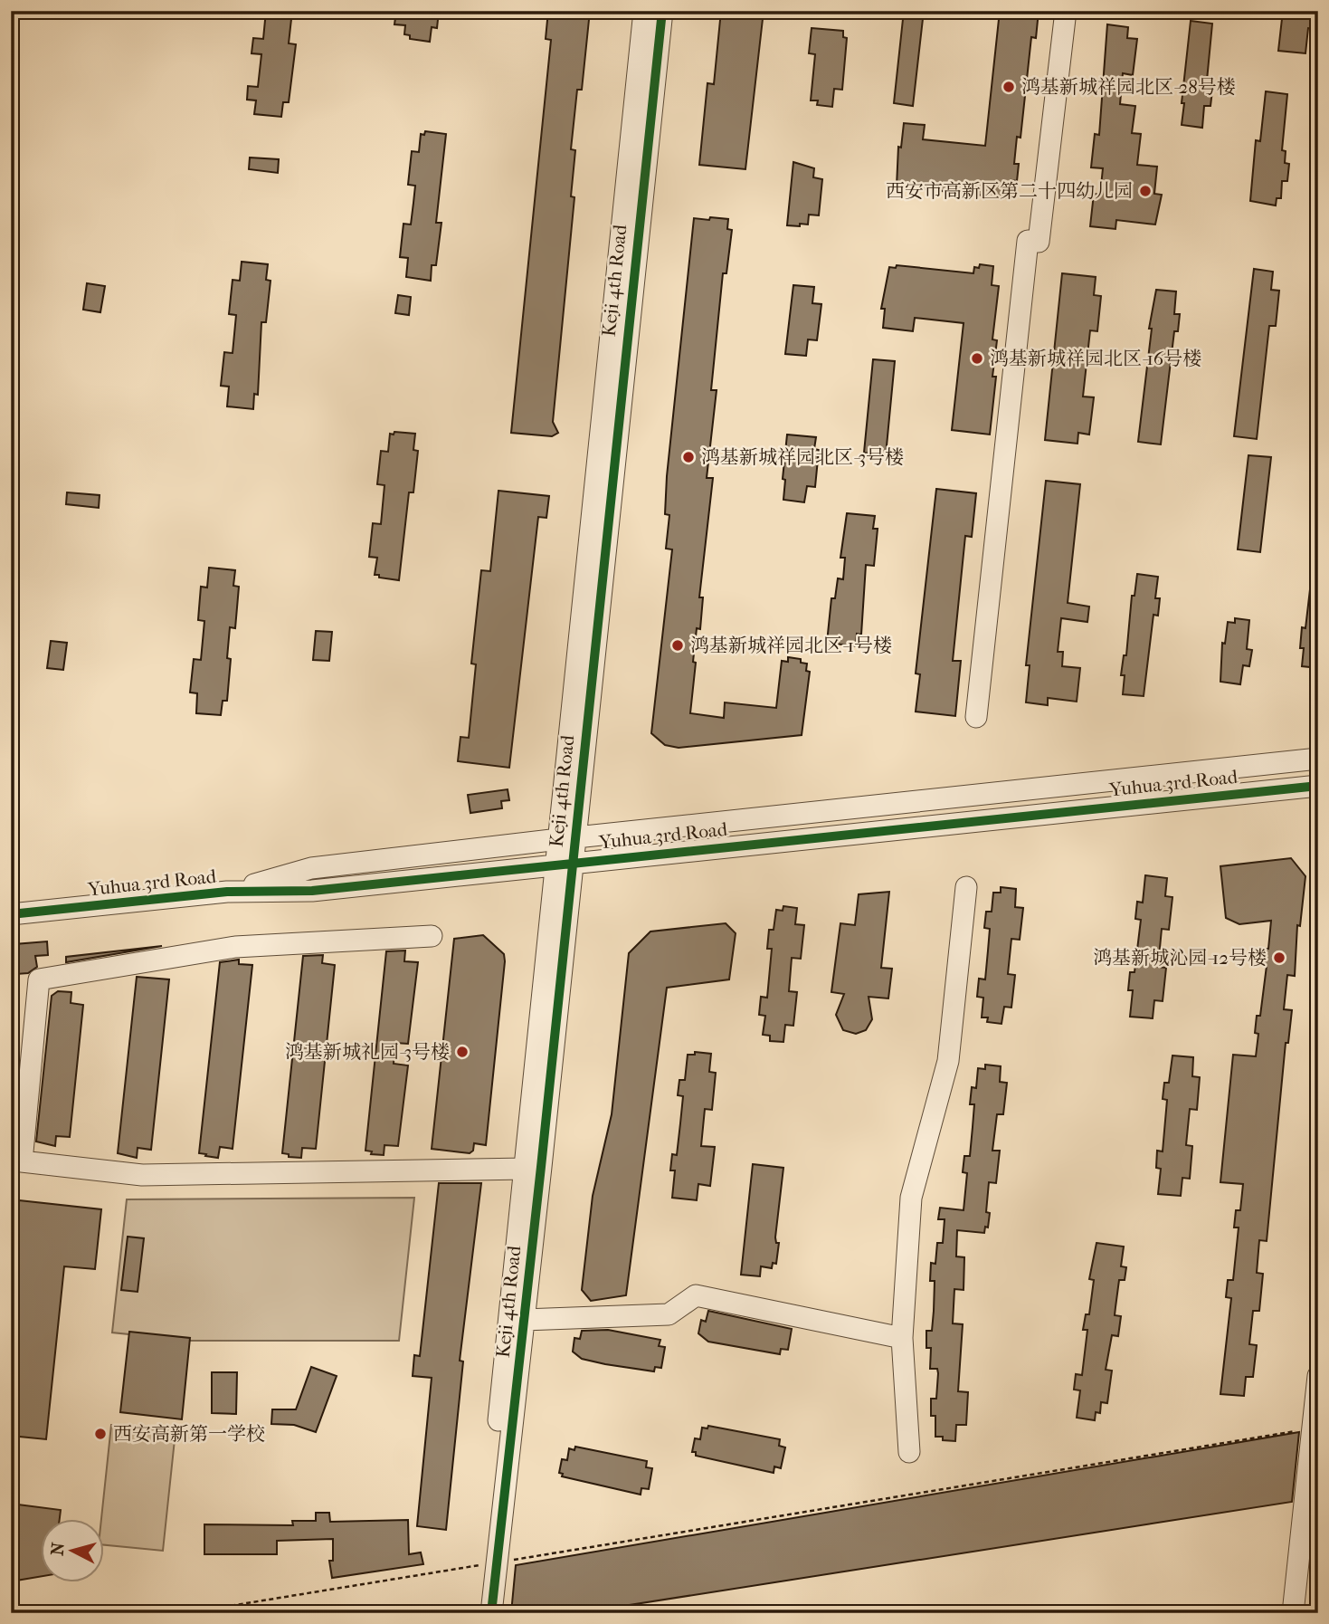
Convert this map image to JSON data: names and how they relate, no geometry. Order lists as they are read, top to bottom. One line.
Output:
{"streets":{"street":["Keji 4th Road","Yuhua 3rd Road"]},"crossings":[["Keji 4th Road","Yuhua 3rd Road"]],"places":["鸿基新城祥园北区-28号楼","西安市高新区第二十四幼儿园","鸿基新城祥园北区-16号楼","鸿基新城祥园北区-3号楼","鸿基新城祥园北区-1号楼","鸿基新城沁园-12号楼","鸿基新城礼园-3号楼","西安高新第一学校"],"north":"left"}
